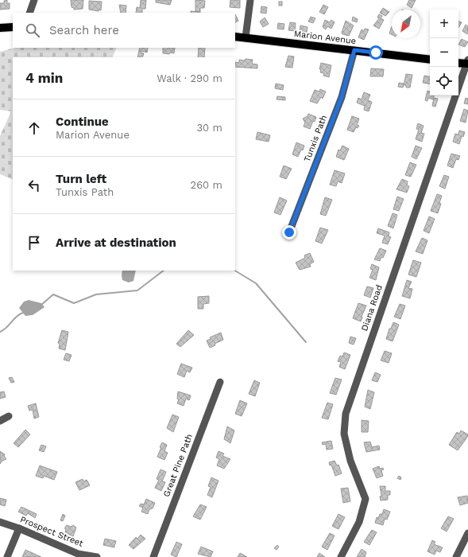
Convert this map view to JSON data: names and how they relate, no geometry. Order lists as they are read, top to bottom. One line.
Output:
{"streets":{"main road":["Marion Avenue"],"street":["Tunxis Path","Diana Road","Great Pine Path","Prospect Street"]},"crossings":[["Marion Avenue","Tunxis Path"]],"north":"bottom left","page":{"map_buttons":["+","−"],"search":"Search here","heading":["4 min","Walk · 290 m"],"list":[["Continue","Marion Avenue","30 m"],["Turn left","Tunxis Path","260 m"],"Arrive at destination"]}}
